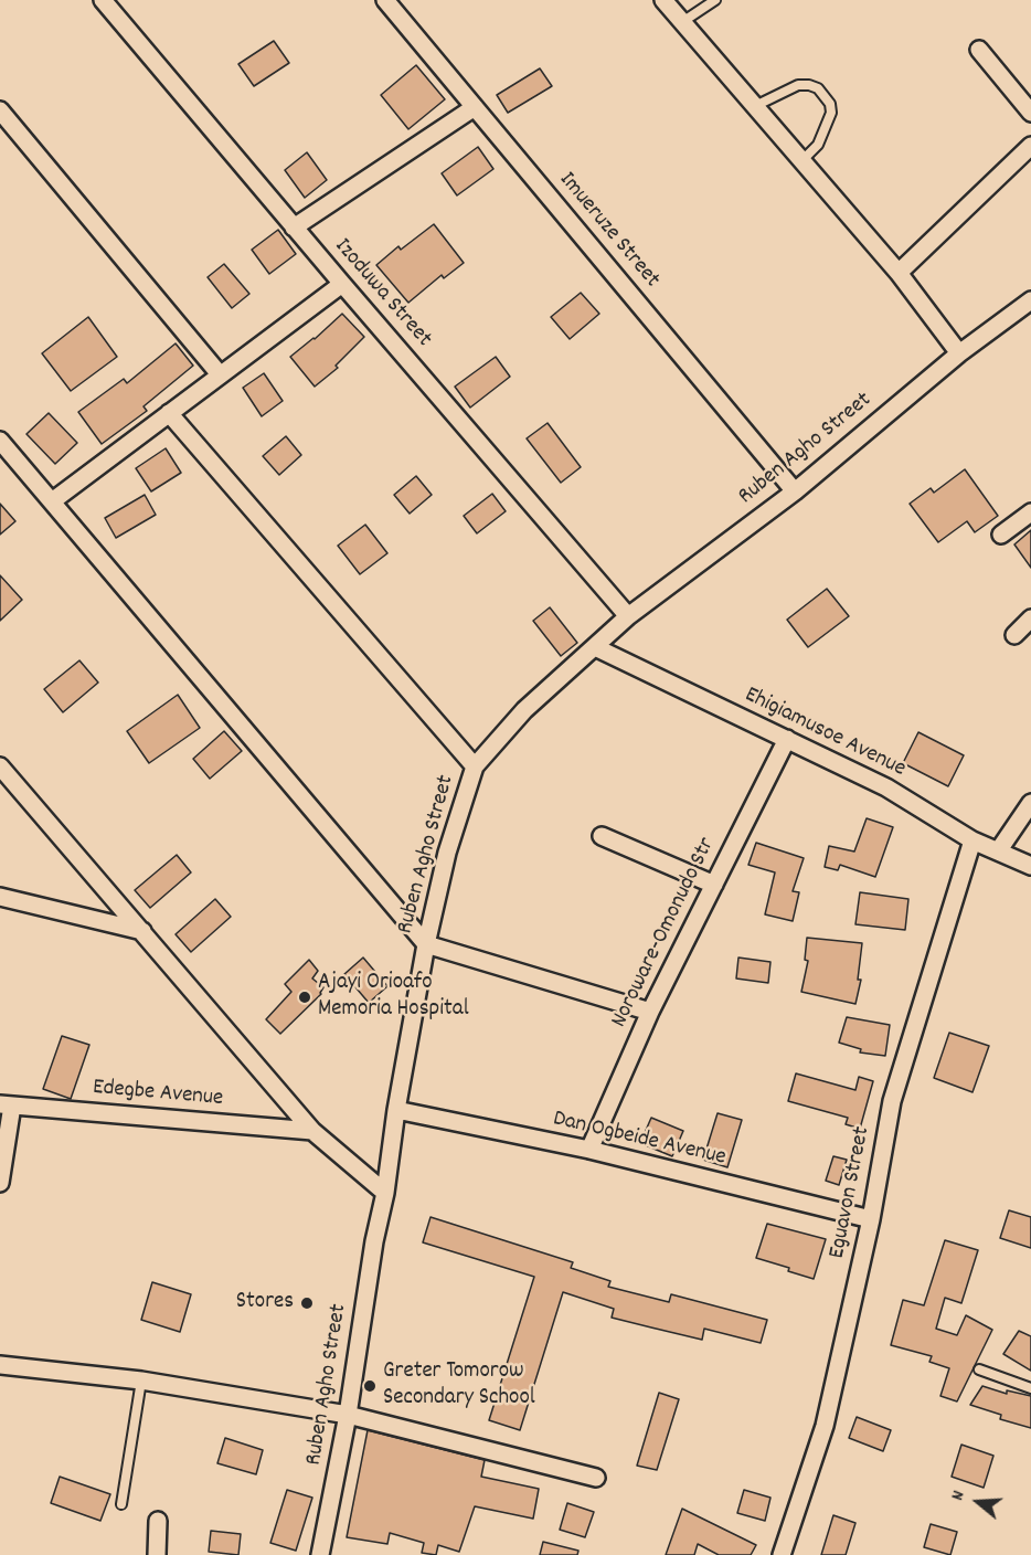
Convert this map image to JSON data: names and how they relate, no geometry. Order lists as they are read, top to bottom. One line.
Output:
{"streets":{"street":["Imueruze Street","Izoduwa Street","Ruben Agho Street","Ehigiamusoe Avenue","Noroware-Omonudo Str","Edegbe Avenue","Dan Ogbeide Avenue","Eguavon Street"]},"crossings":[["Imueruze Street","Ruben Agho Street"],["Izoduwa Street","Ruben Agho Street"],["Ruben Agho Street","Ehigiamusoe Avenue"],["Ruben Agho Street","Dan Ogbeide Avenue"],["Ehigiamusoe Avenue","Noroware-Omonudo Str"],["Ehigiamusoe Avenue","Eguavon Street"],["Noroware-Omonudo Str","Dan Ogbeide Avenue"],["Dan Ogbeide Avenue","Eguavon Street"]],"places":["Ajayi Orioafo Memoria Hospital","Stores","Greter Tomorow Secondary School"],"north":"left"}
